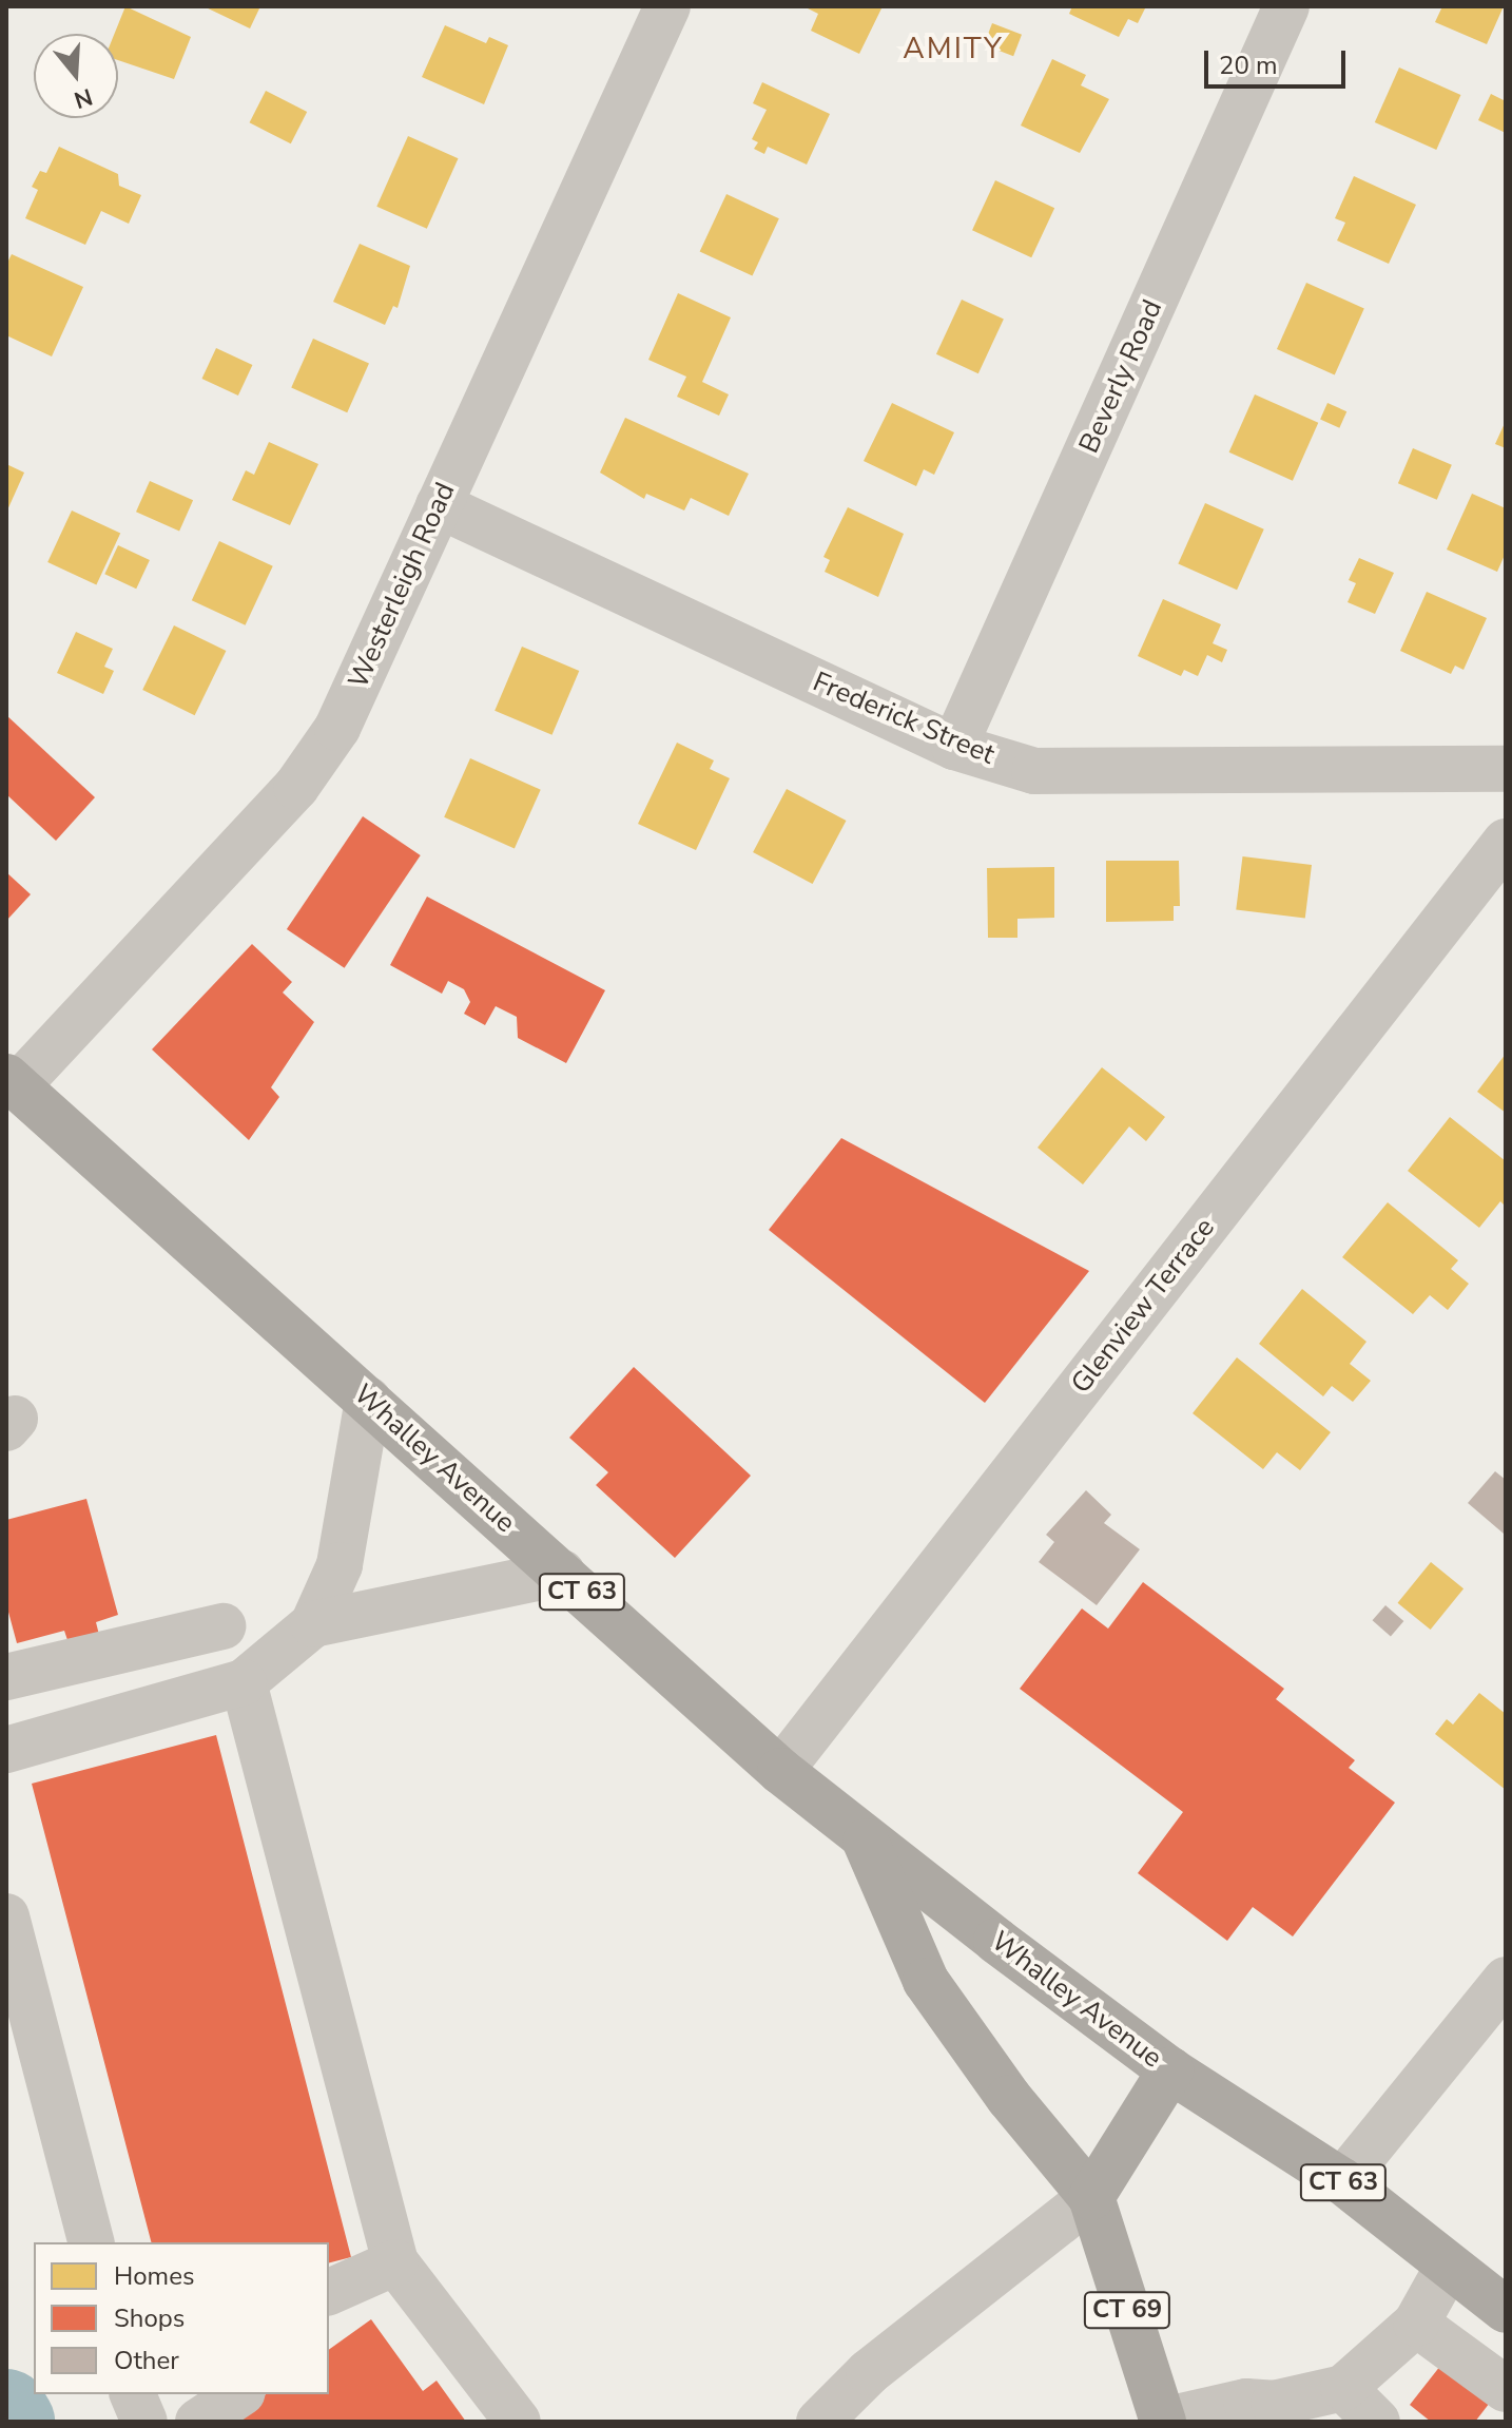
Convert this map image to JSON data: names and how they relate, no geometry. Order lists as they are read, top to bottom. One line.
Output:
{"streets":{"main road":["Whalley Avenue","CT 63","CT 69"],"street":["Beverly Road","Westerleigh Road","Frederick Street","Glenview Terrace"]},"crossings":[["Beverly Road","Frederick Street"],["Westerleigh Road","Frederick Street"],["Westerleigh Road","Whalley Avenue"],["Glenview Terrace","Whalley Avenue"],["Whalley Avenue","CT 63"]],"districts":["AMITY"],"legend":["Homes","Shops","Other"],"scale_bar":"20 m","north":"bottom"}
